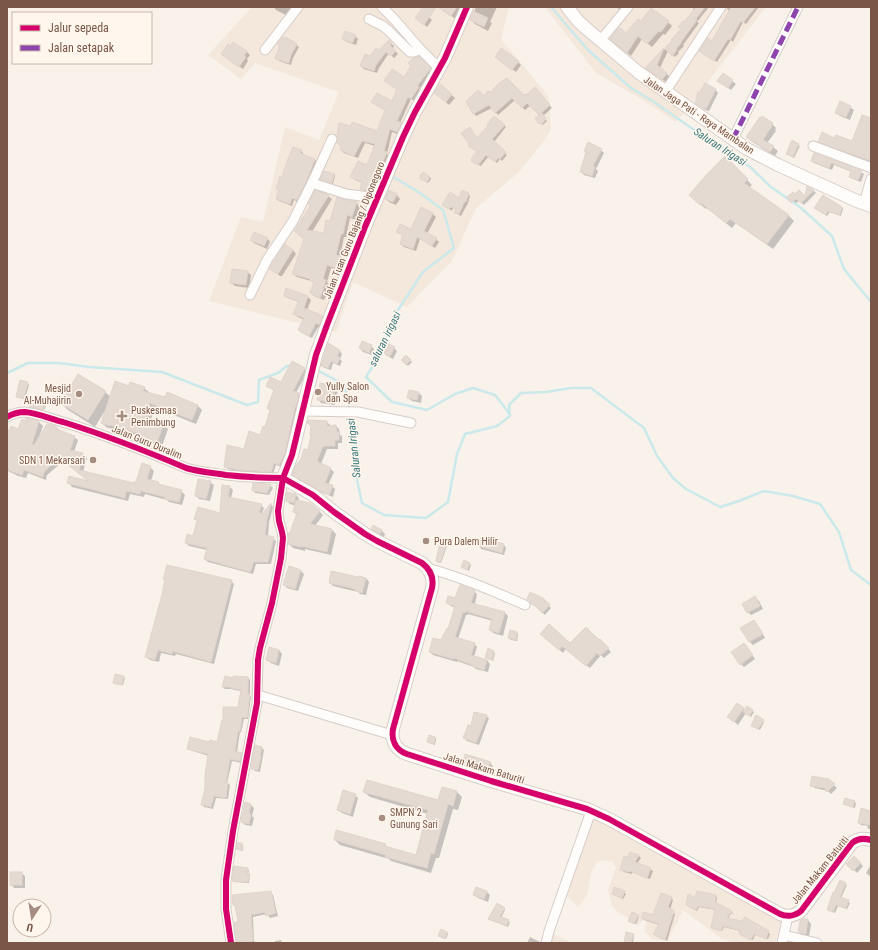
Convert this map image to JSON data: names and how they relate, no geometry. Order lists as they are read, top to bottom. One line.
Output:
{"streets":{"street":["Jalan Jaga Pati - Raya Mambalan","Jalan Tuan Guru Bajang / Diponegoro","Jalan Guru Duralim","Jalan Makam Baturiti"]},"crossings":[["Jalan Tuan Guru Bajang / Diponegoro","Jalan Guru Duralim"]],"water":["Saluran Irigasi","saluran irigasi"],"places":{"other":["Yully Salon dan Spa","Mesjid Al-Muhajirin","SDN 1 Mekarsari","Pura Dalem Hilir","SMPN 2 Gunung Sari"],"health":["Puskesmas Penimbung"]},"legend":["Jalur sepeda","Jalan setapak"],"north":"bottom"}
